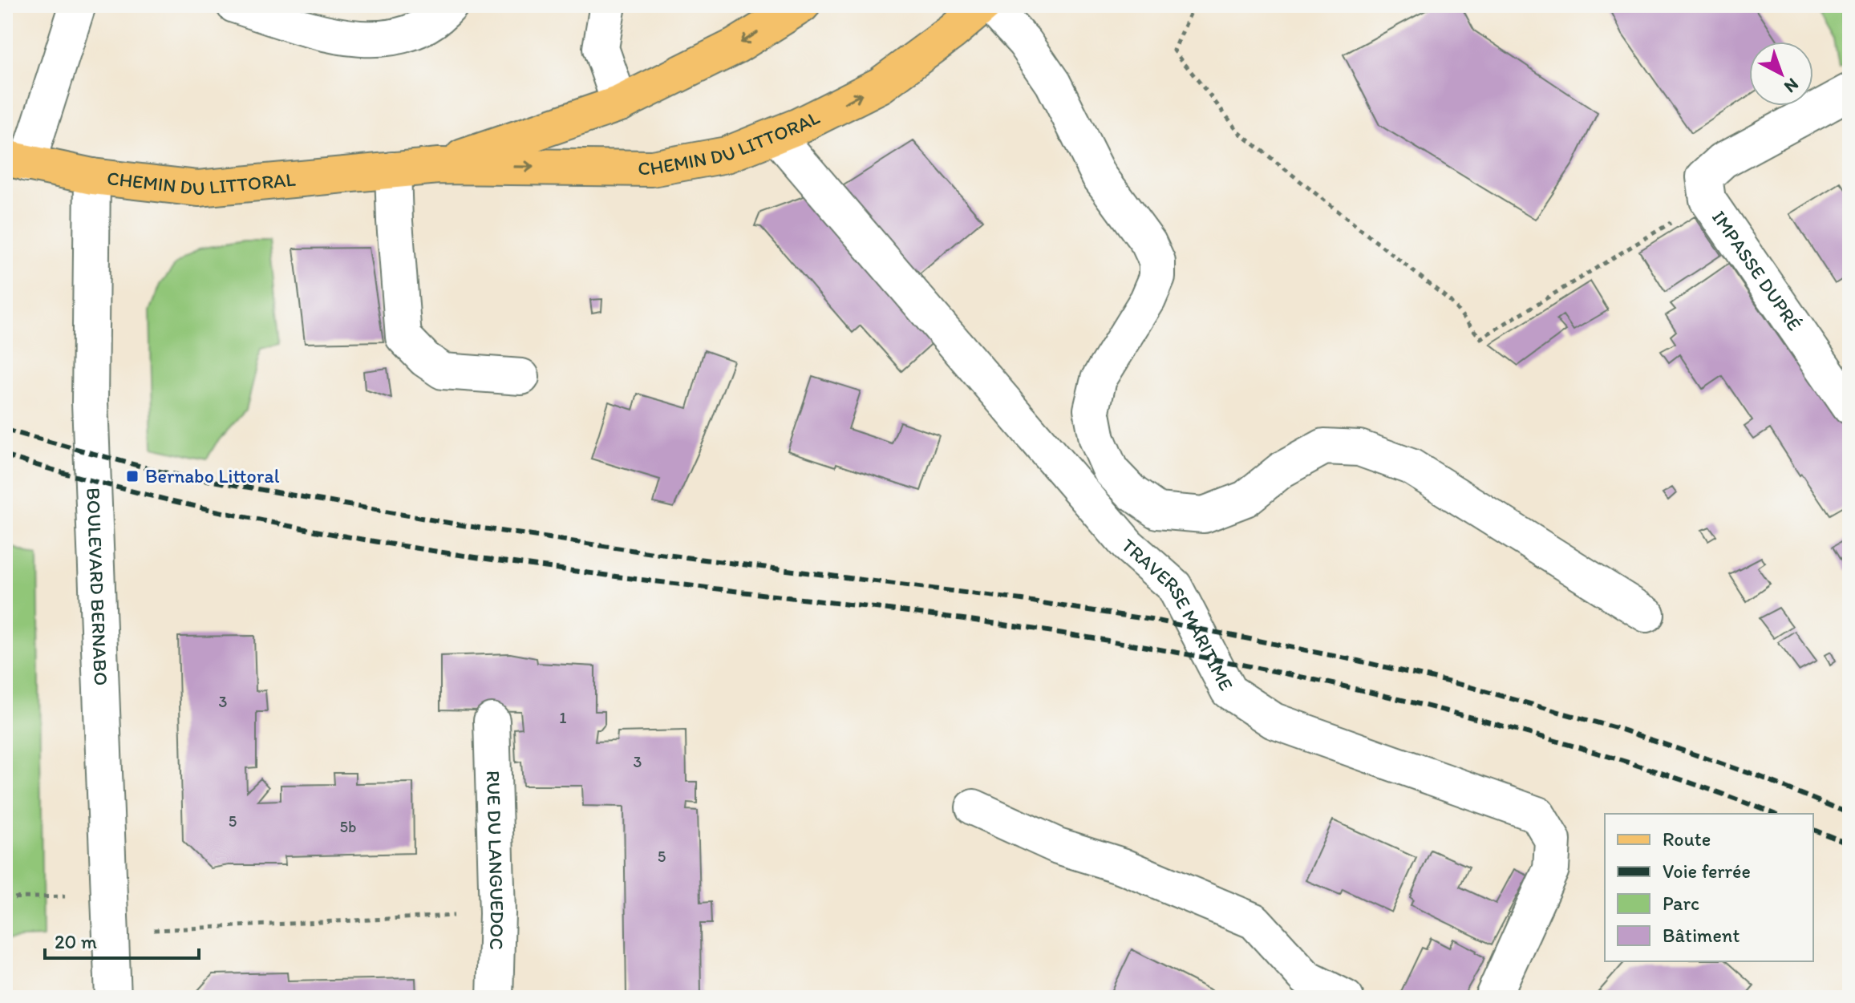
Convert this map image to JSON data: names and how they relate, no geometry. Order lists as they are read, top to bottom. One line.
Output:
{"streets":{"main road":["CHEMIN DU LITTORAL"],"street":["IMPASSE DUPRÉ","BOULEVARD BERNABO","TRAVERSE MARITIME","RUE DU LANGUEDOC"]},"crossings":[["CHEMIN DU LITTORAL","BOULEVARD BERNABO"],["CHEMIN DU LITTORAL","TRAVERSE MARITIME"]],"places":{"transit":["Bernabo Littoral"]},"house_numbers":["3","1","3","5","5b","5"],"legend":["Route","Voie ferrée","Parc","Bâtiment"],"scale_bar":"20 m","north":"bottom right"}
